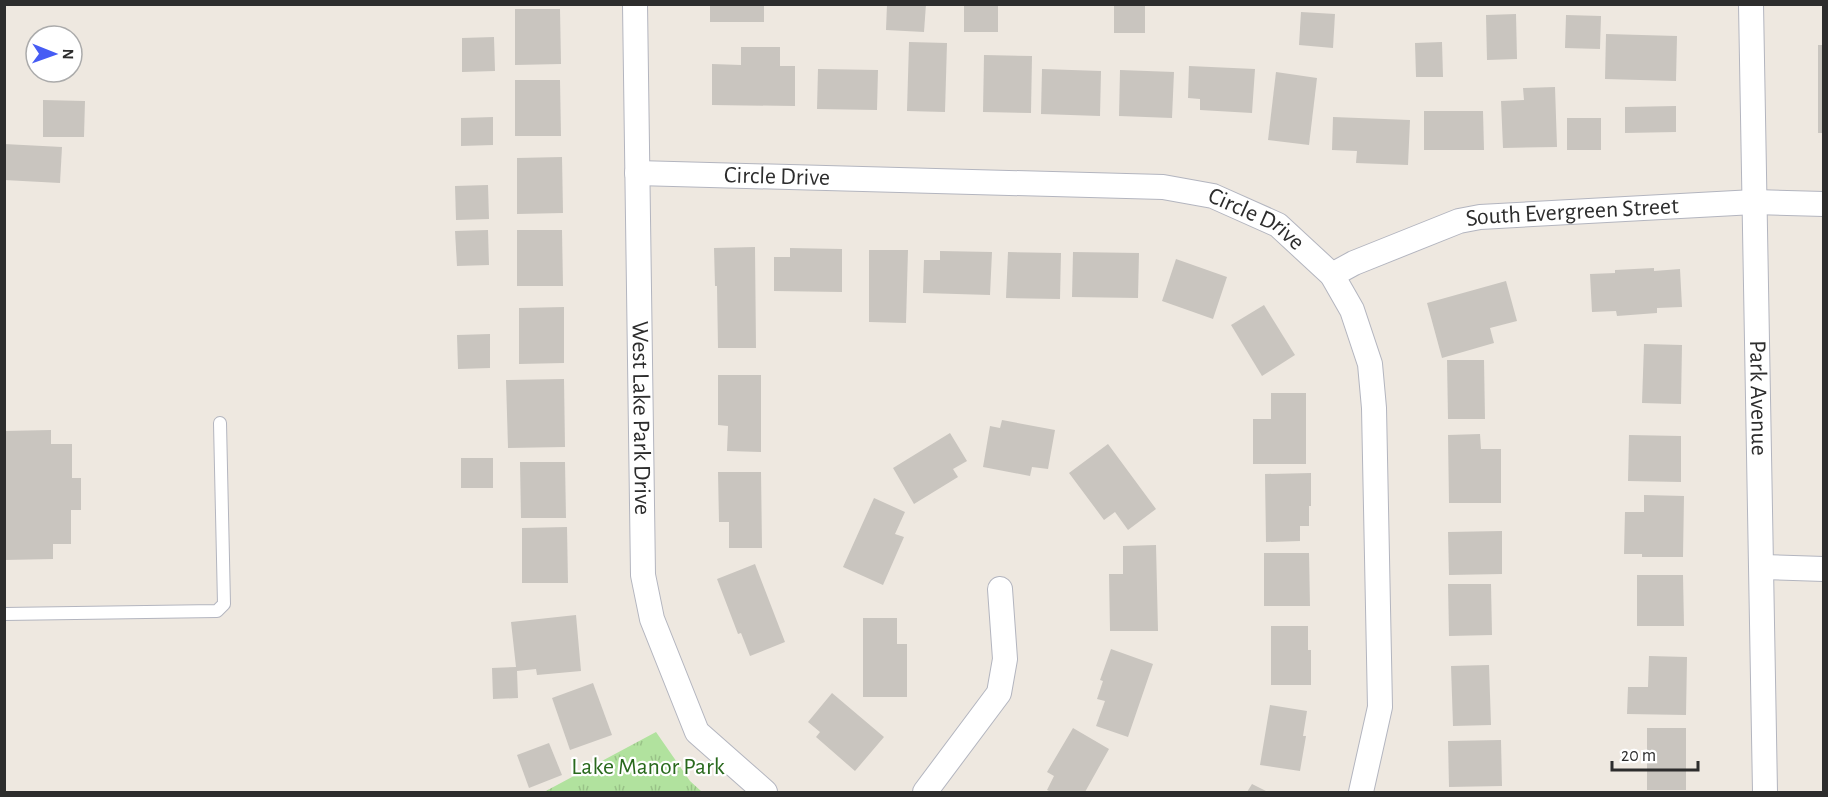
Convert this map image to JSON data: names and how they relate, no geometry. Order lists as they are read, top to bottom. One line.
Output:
{"streets":{"street":["Circle Drive","South Evergreen Street","Park Avenue","West Lake Park Drive"]},"crossings":[["Circle Drive","South Evergreen Street"],["Circle Drive","West Lake Park Drive"],["South Evergreen Street","Park Avenue"]],"parks":["Lake Manor Park"],"scale_bar":"20 m","north":"right"}
